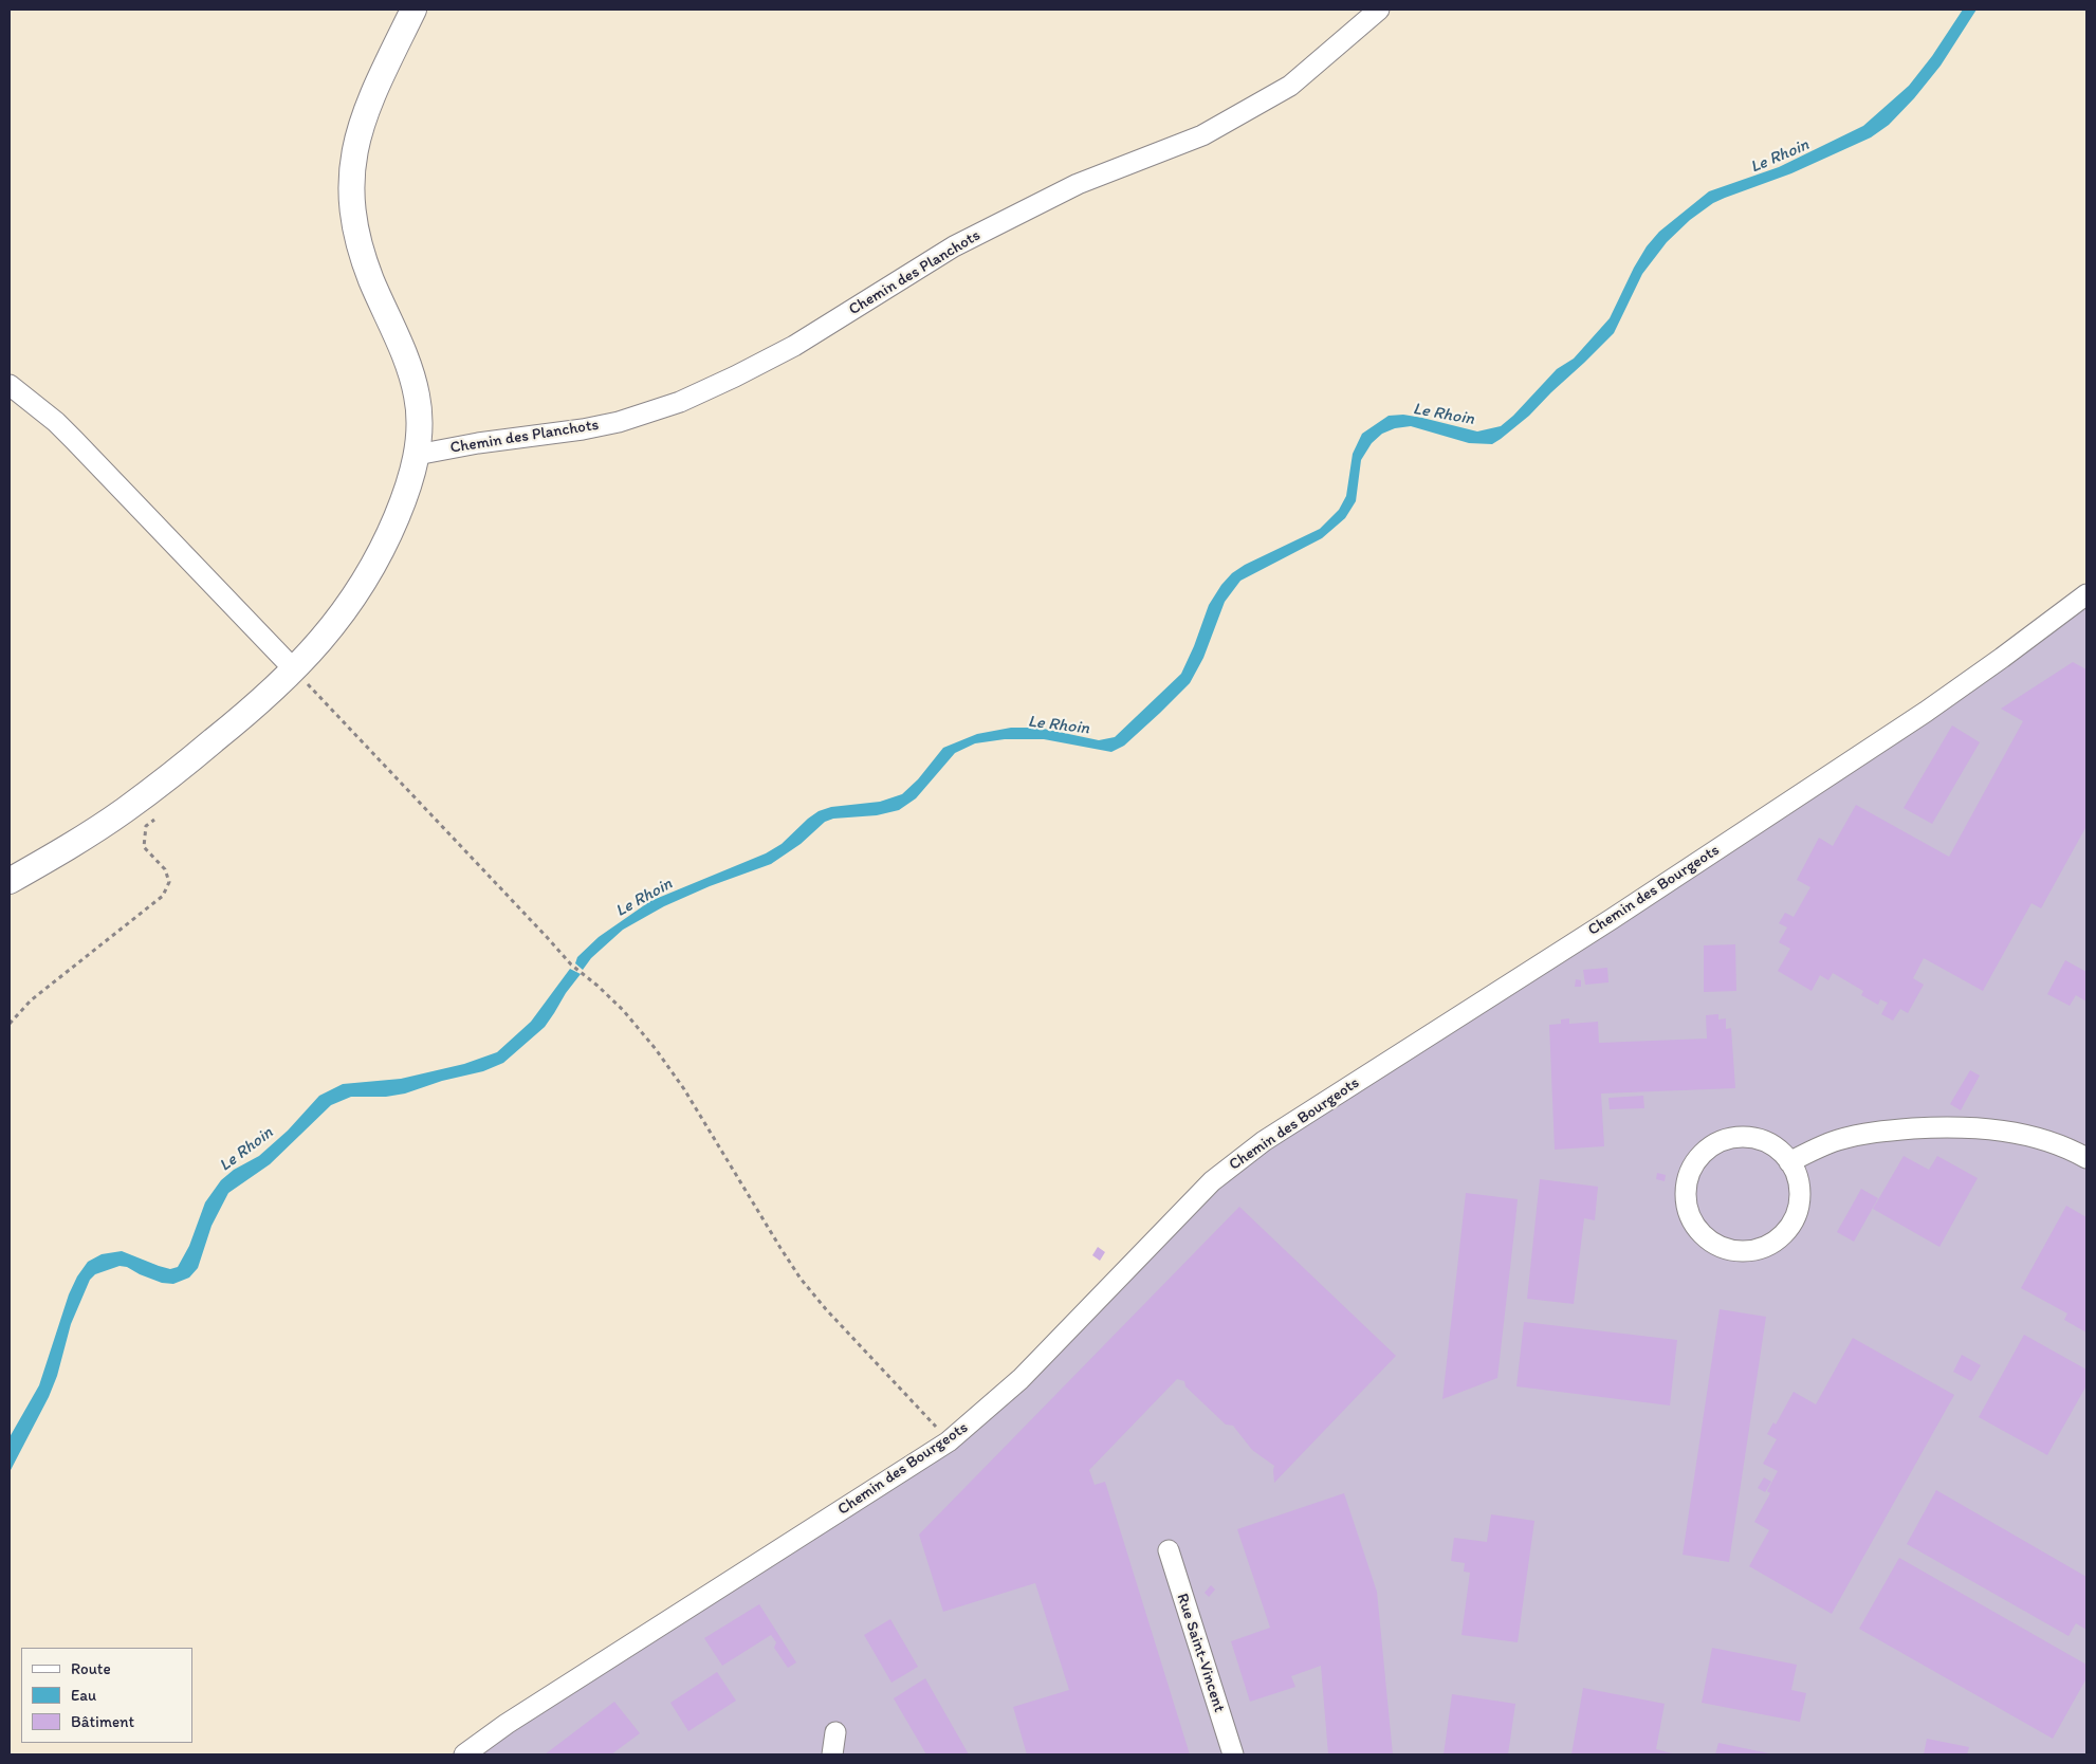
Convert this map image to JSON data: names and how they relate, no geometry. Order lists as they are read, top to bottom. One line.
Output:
{"streets":{"street":["Chemin des Planchots","Chemin des Bourgeots","Rue Saint-Vincent"]},"water":["Le Rhoin"],"legend":["Route","Eau","Bâtiment"]}
